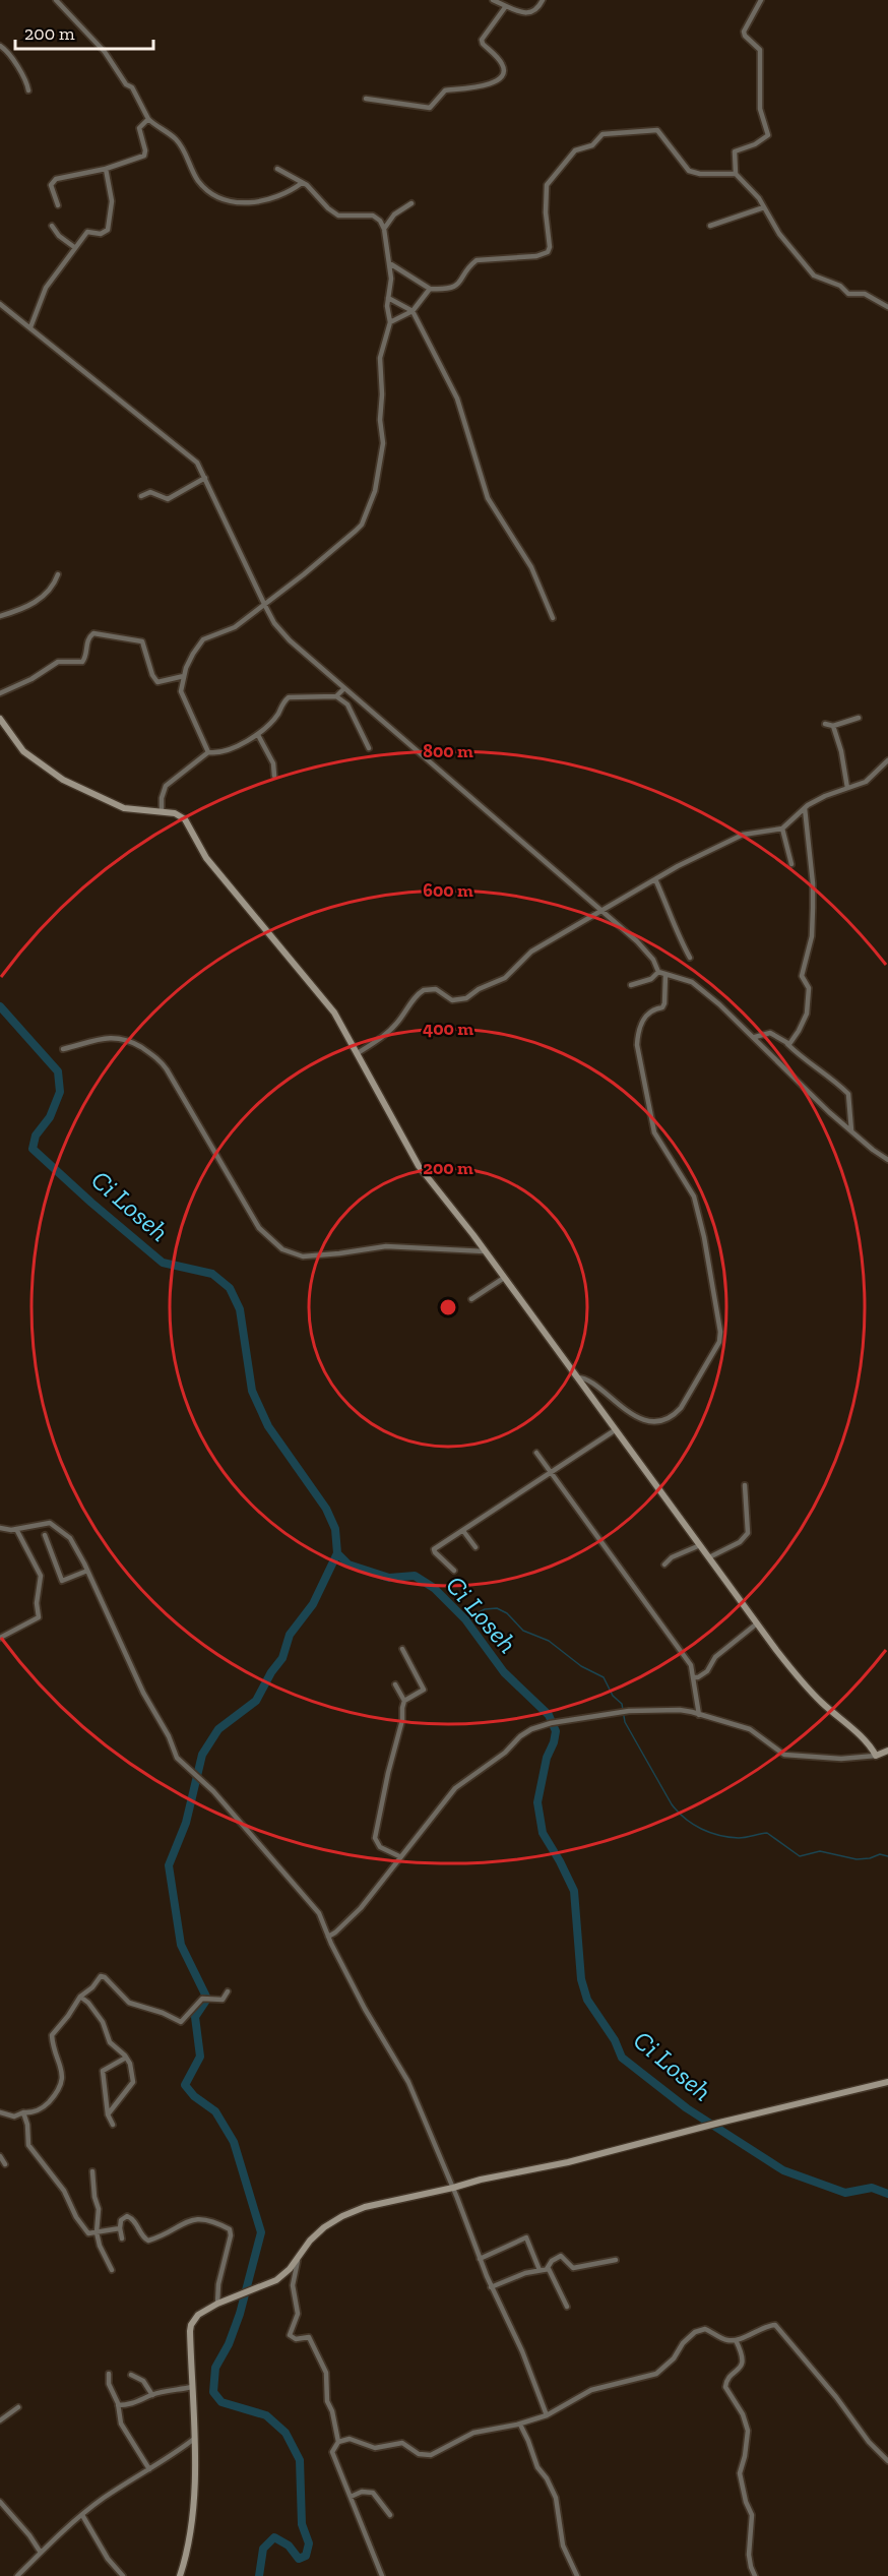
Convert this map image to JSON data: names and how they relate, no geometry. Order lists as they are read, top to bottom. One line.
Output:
{"water":["Ci Loseh"],"scale_bar":"200 m","rings":["800 m","600 m","400 m","200 m"]}
